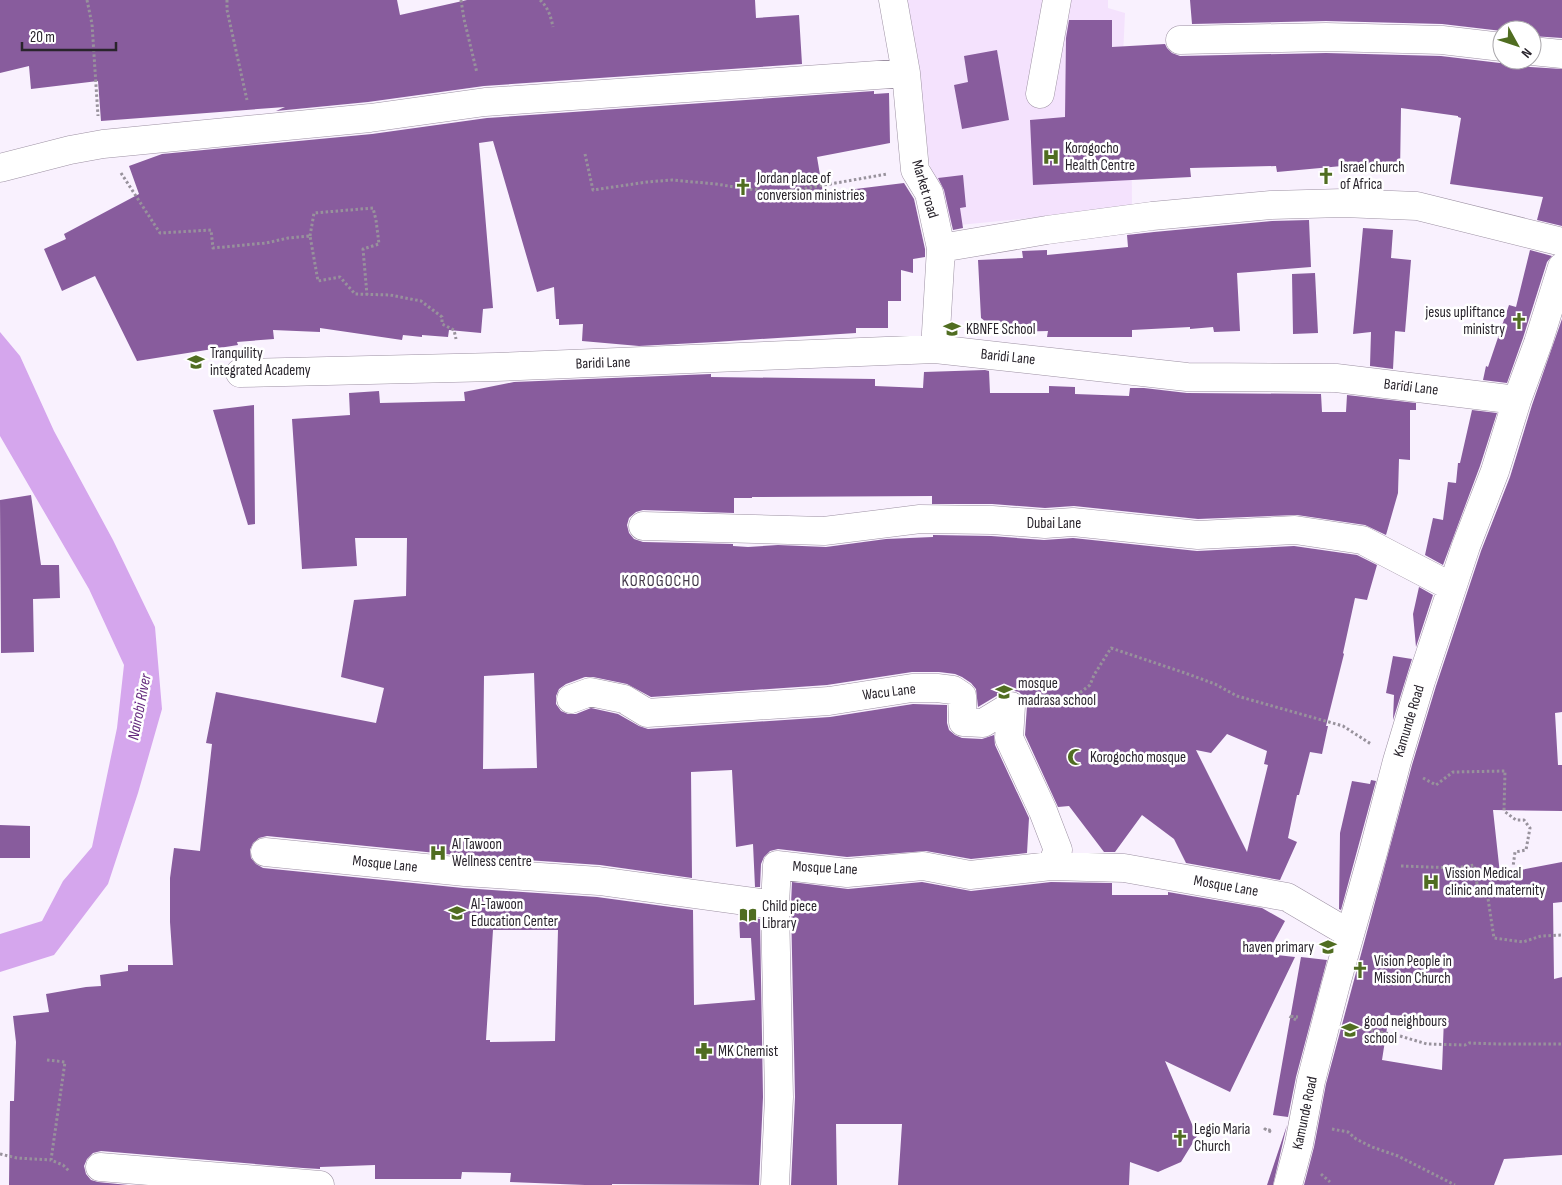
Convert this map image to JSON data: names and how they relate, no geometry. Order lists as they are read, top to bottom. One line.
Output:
{"streets":{"street":["Market road","Baridi Lane","Dubai Lane","Wacu Lane","Kamunde Road","Mosque Lane"]},"crossings":[["Market road","Baridi Lane"],["Baridi Lane","Kamunde Road"],["Dubai Lane","Kamunde Road"],["Wacu Lane","Mosque Lane"],["Kamunde Road","Mosque Lane"]],"districts":["KOROGOCHO"],"water":["Nairobi River"],"places":{"hospital":["Korogocho Health Centre","Al Tawoon Wellness centre","Vission Medical clinic and maternity"],"church":["Israel church of Africa","Jordan place of conversion ministries","jesus upliftance ministry","Vision People in Mission Church","Legio Maria Church"],"school or university":["KBNFE School","Tranquility integrated Academy","mosque madrasa school","Al-Tawoon Education Center","haven primary","good neighbours school"],"mosque":["Korogocho mosque"],"library":["Child piece Library"],"pharmacy":["MK Chemist"]},"scale_bar":"20 m","north":"bottom right"}
